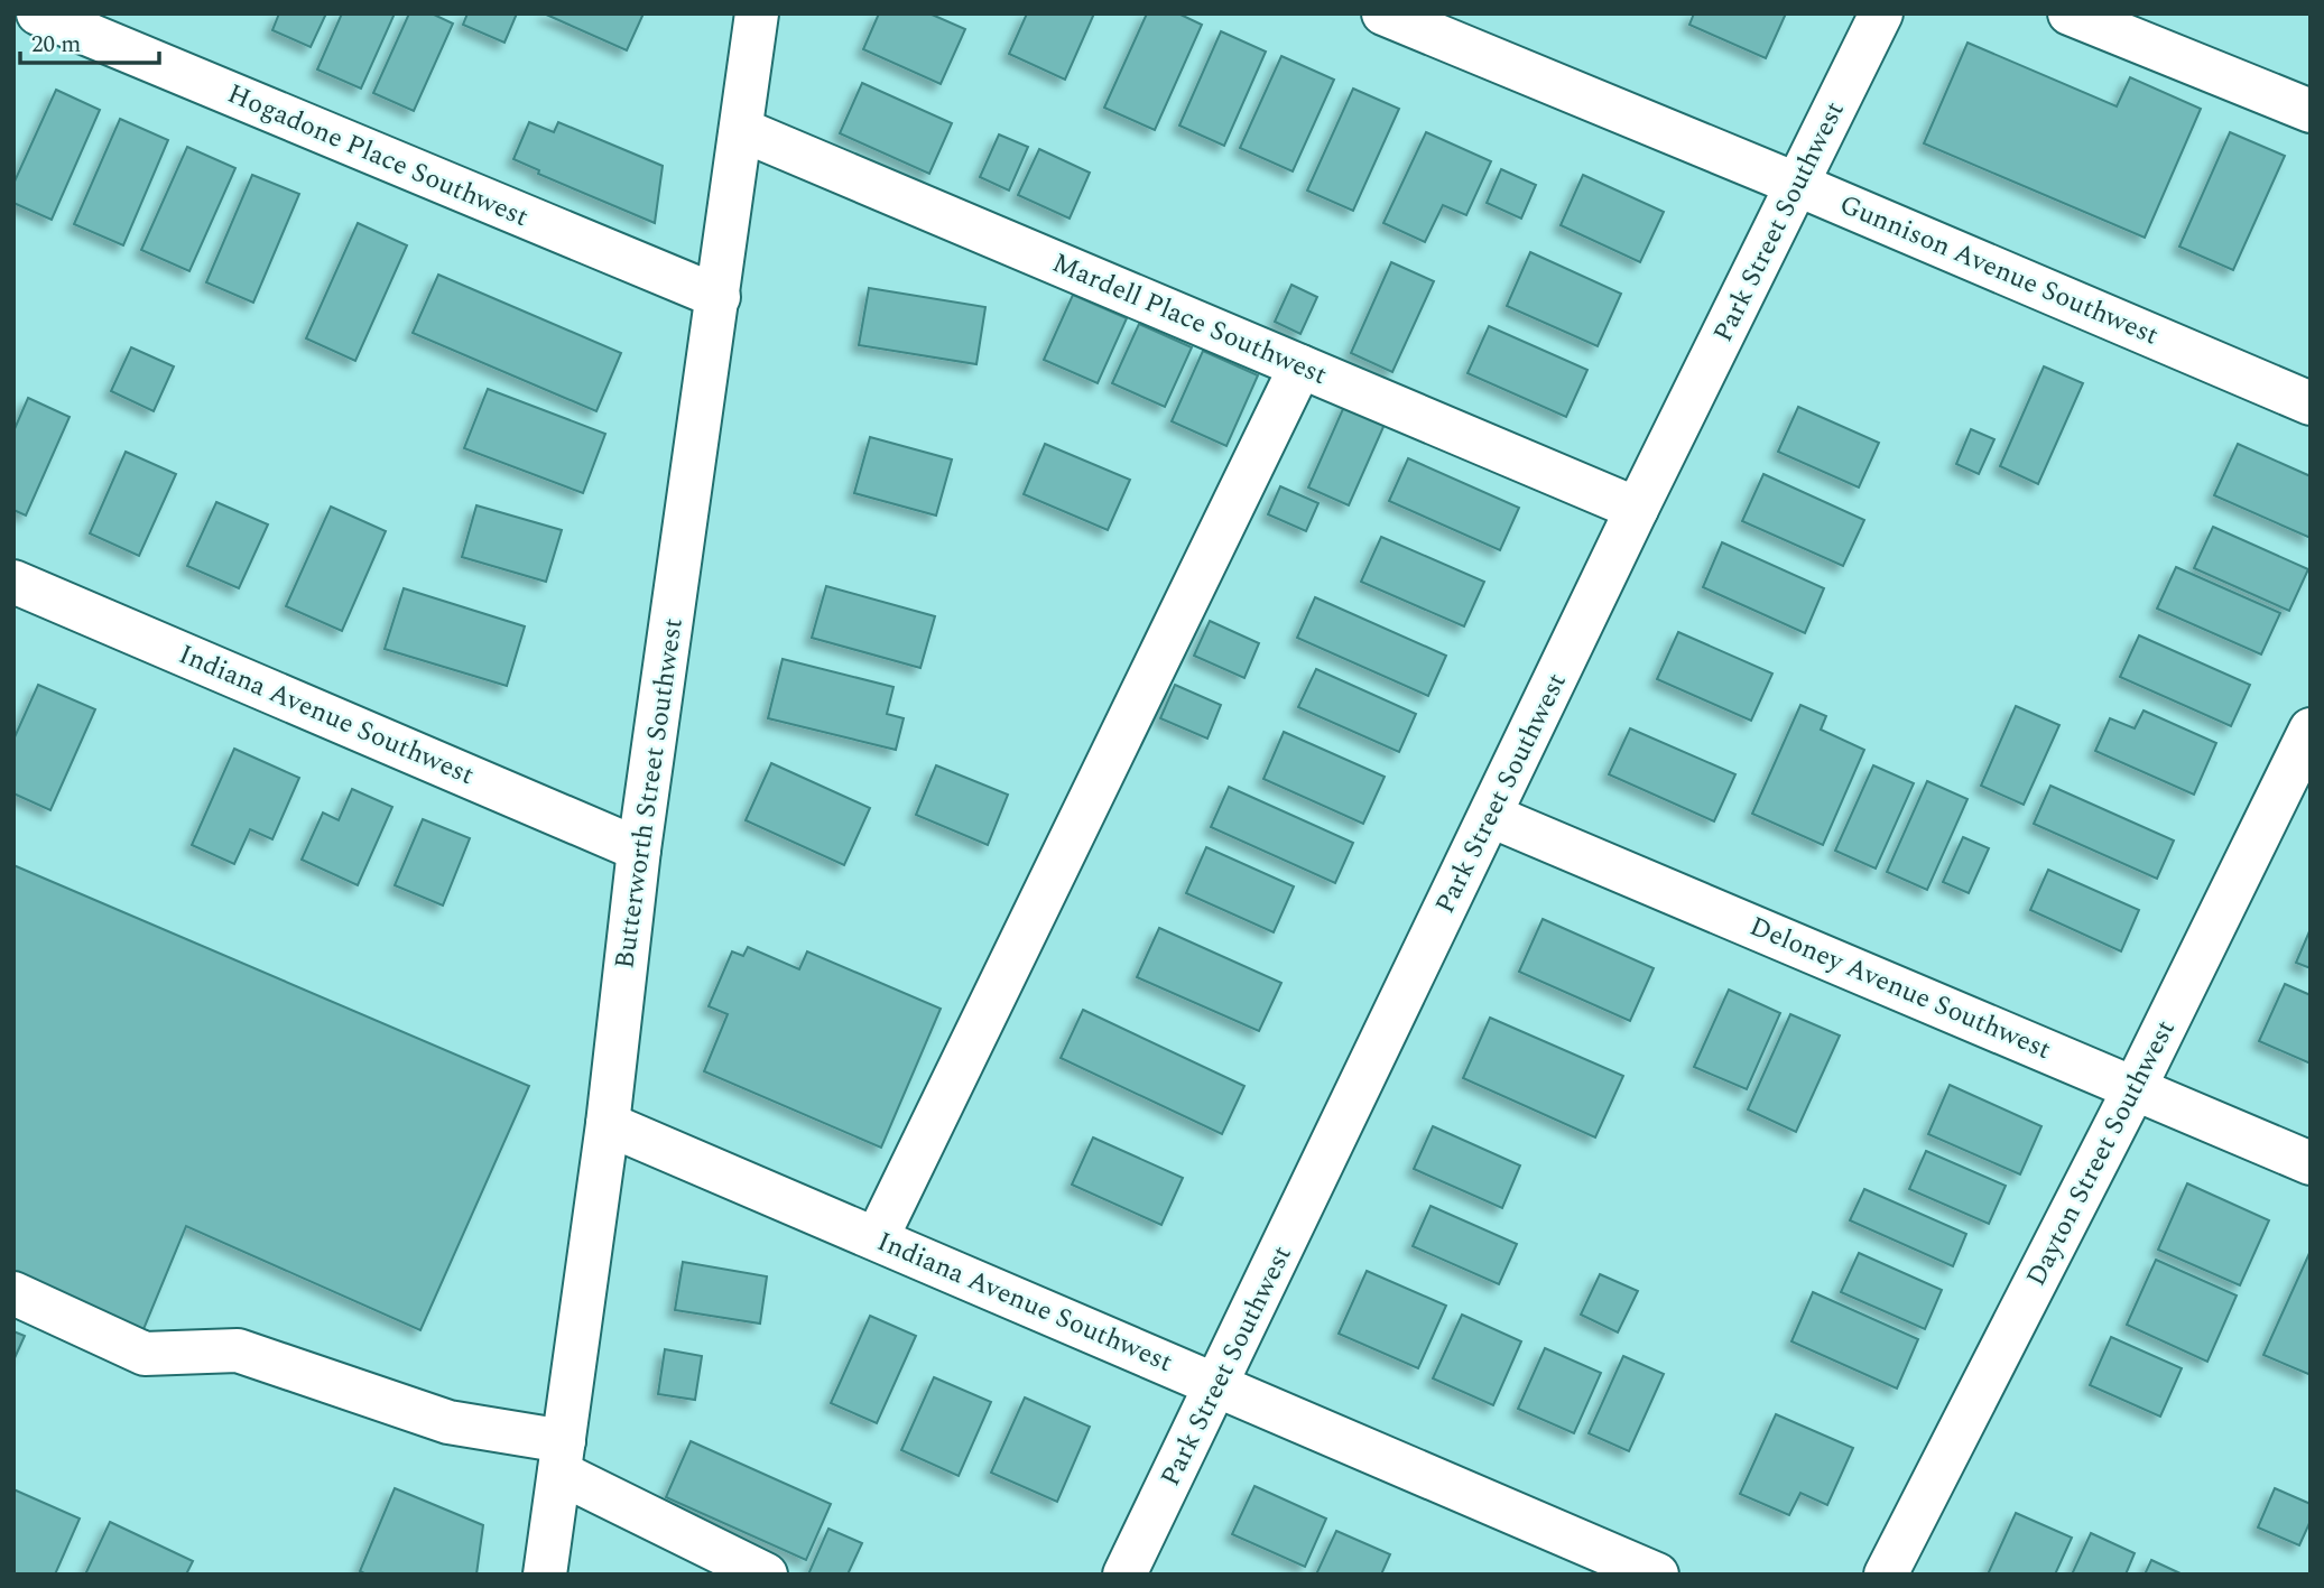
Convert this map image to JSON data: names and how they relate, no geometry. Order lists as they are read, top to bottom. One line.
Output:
{"streets":{"street":["Hogadone Place Southwest","Park Street Southwest","Gunnison Avenue Southwest","Mardell Place Southwest","Indiana Avenue Southwest","Butterworth Street Southwest","Deloney Avenue Southwest","Dayton Street Southwest"]},"crossings":[["Hogadone Place Southwest","Butterworth Street Southwest"],["Park Street Southwest","Gunnison Avenue Southwest"],["Park Street Southwest","Mardell Place Southwest"],["Park Street Southwest","Indiana Avenue Southwest"],["Park Street Southwest","Deloney Avenue Southwest"],["Mardell Place Southwest","Butterworth Street Southwest"],["Indiana Avenue Southwest","Butterworth Street Southwest"],["Deloney Avenue Southwest","Dayton Street Southwest"]],"scale_bar":"20 m"}
